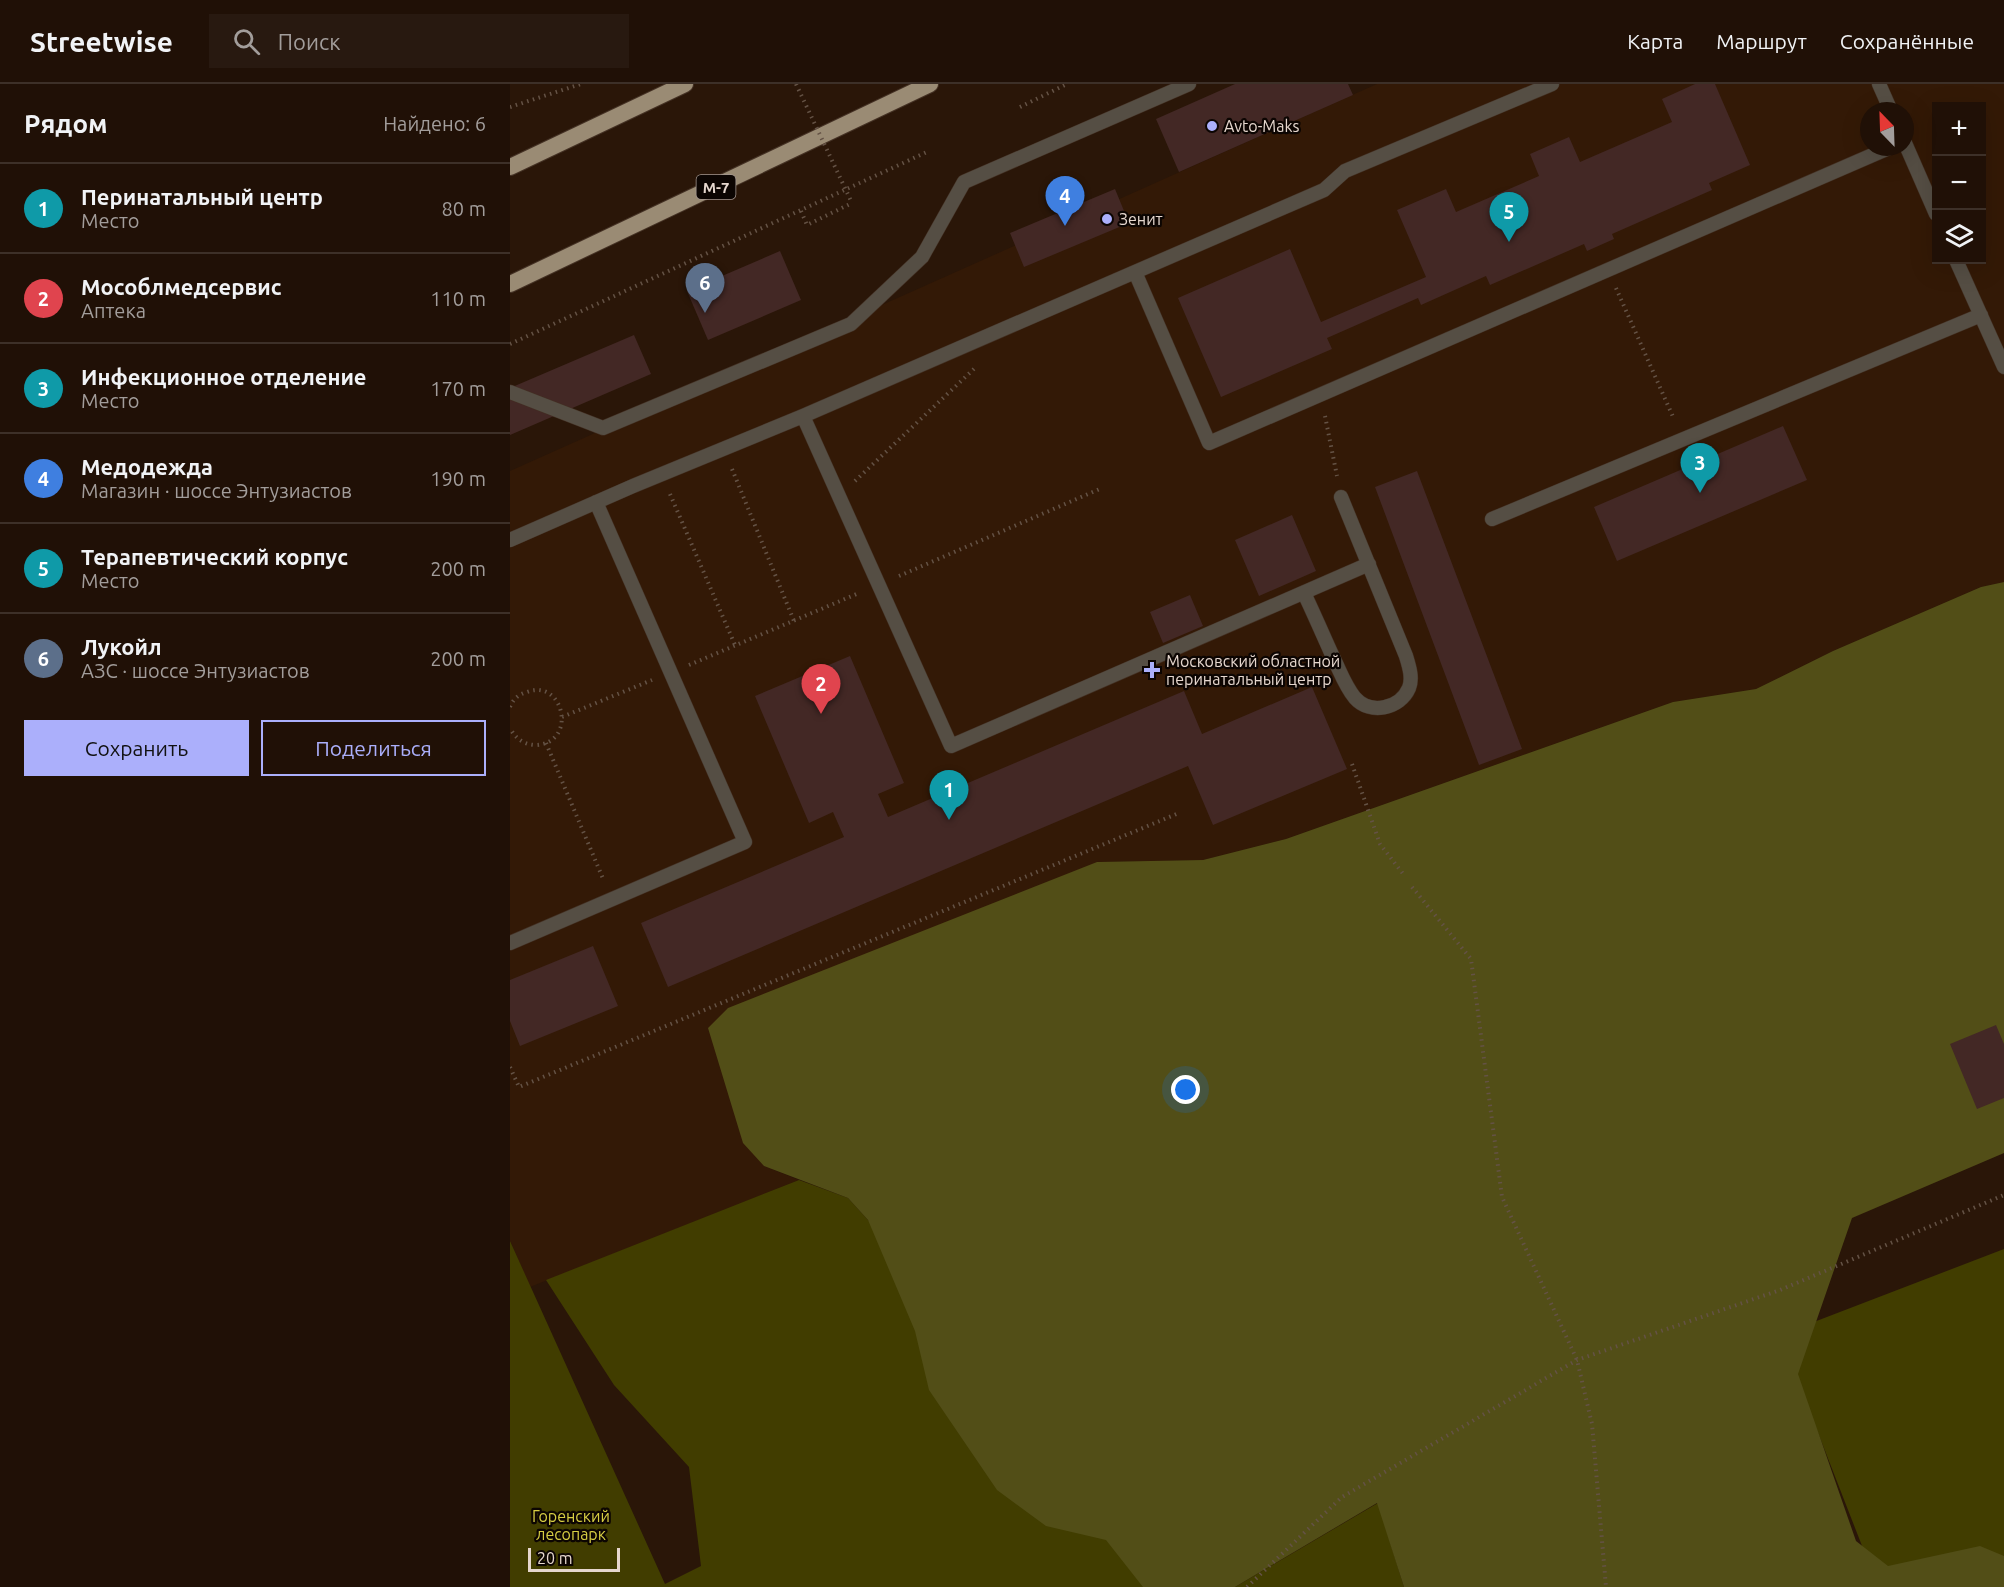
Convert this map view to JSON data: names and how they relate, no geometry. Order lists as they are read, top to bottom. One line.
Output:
{"streets":{"highway":["М-7"]},"parks":["Горенский лесопарк"],"places":{"other":["Avto-Maks","Зенит"],"health":["Московский областной перинатальный центр"]},"scale_bar":"20 m","north":"top left","page":{"header":"Streetwise","search":"Поиск","nav":["Карта","Маршрут","Сохранённые"],"heading":["Рядом","Найдено: 6"],"map_buttons":["+","−"],"list":[{"mark":"1","name":"Перинатальный центр","note":"Место","value":"80 m"},{"mark":"2","name":"Мособлмедсервис","note":"Аптека","value":"110 m"},{"mark":"3","name":"Инфекционное отделение","note":"Место","value":"170 m"},{"mark":"4","name":"Медодежда","note":"Магазин · шоссе Энтузиастов","value":"190 m"},{"mark":"5","name":"Терапевтический корпус","note":"Место","value":"200 m"},{"mark":"6","name":"Лукойл","note":"АЗС · шоссе Энтузиастов","value":"200 m"}],"pins":["4","5","6","3","2","1"],"buttons":["Сохранить","Поделиться"],"scale":"20 m"}}
